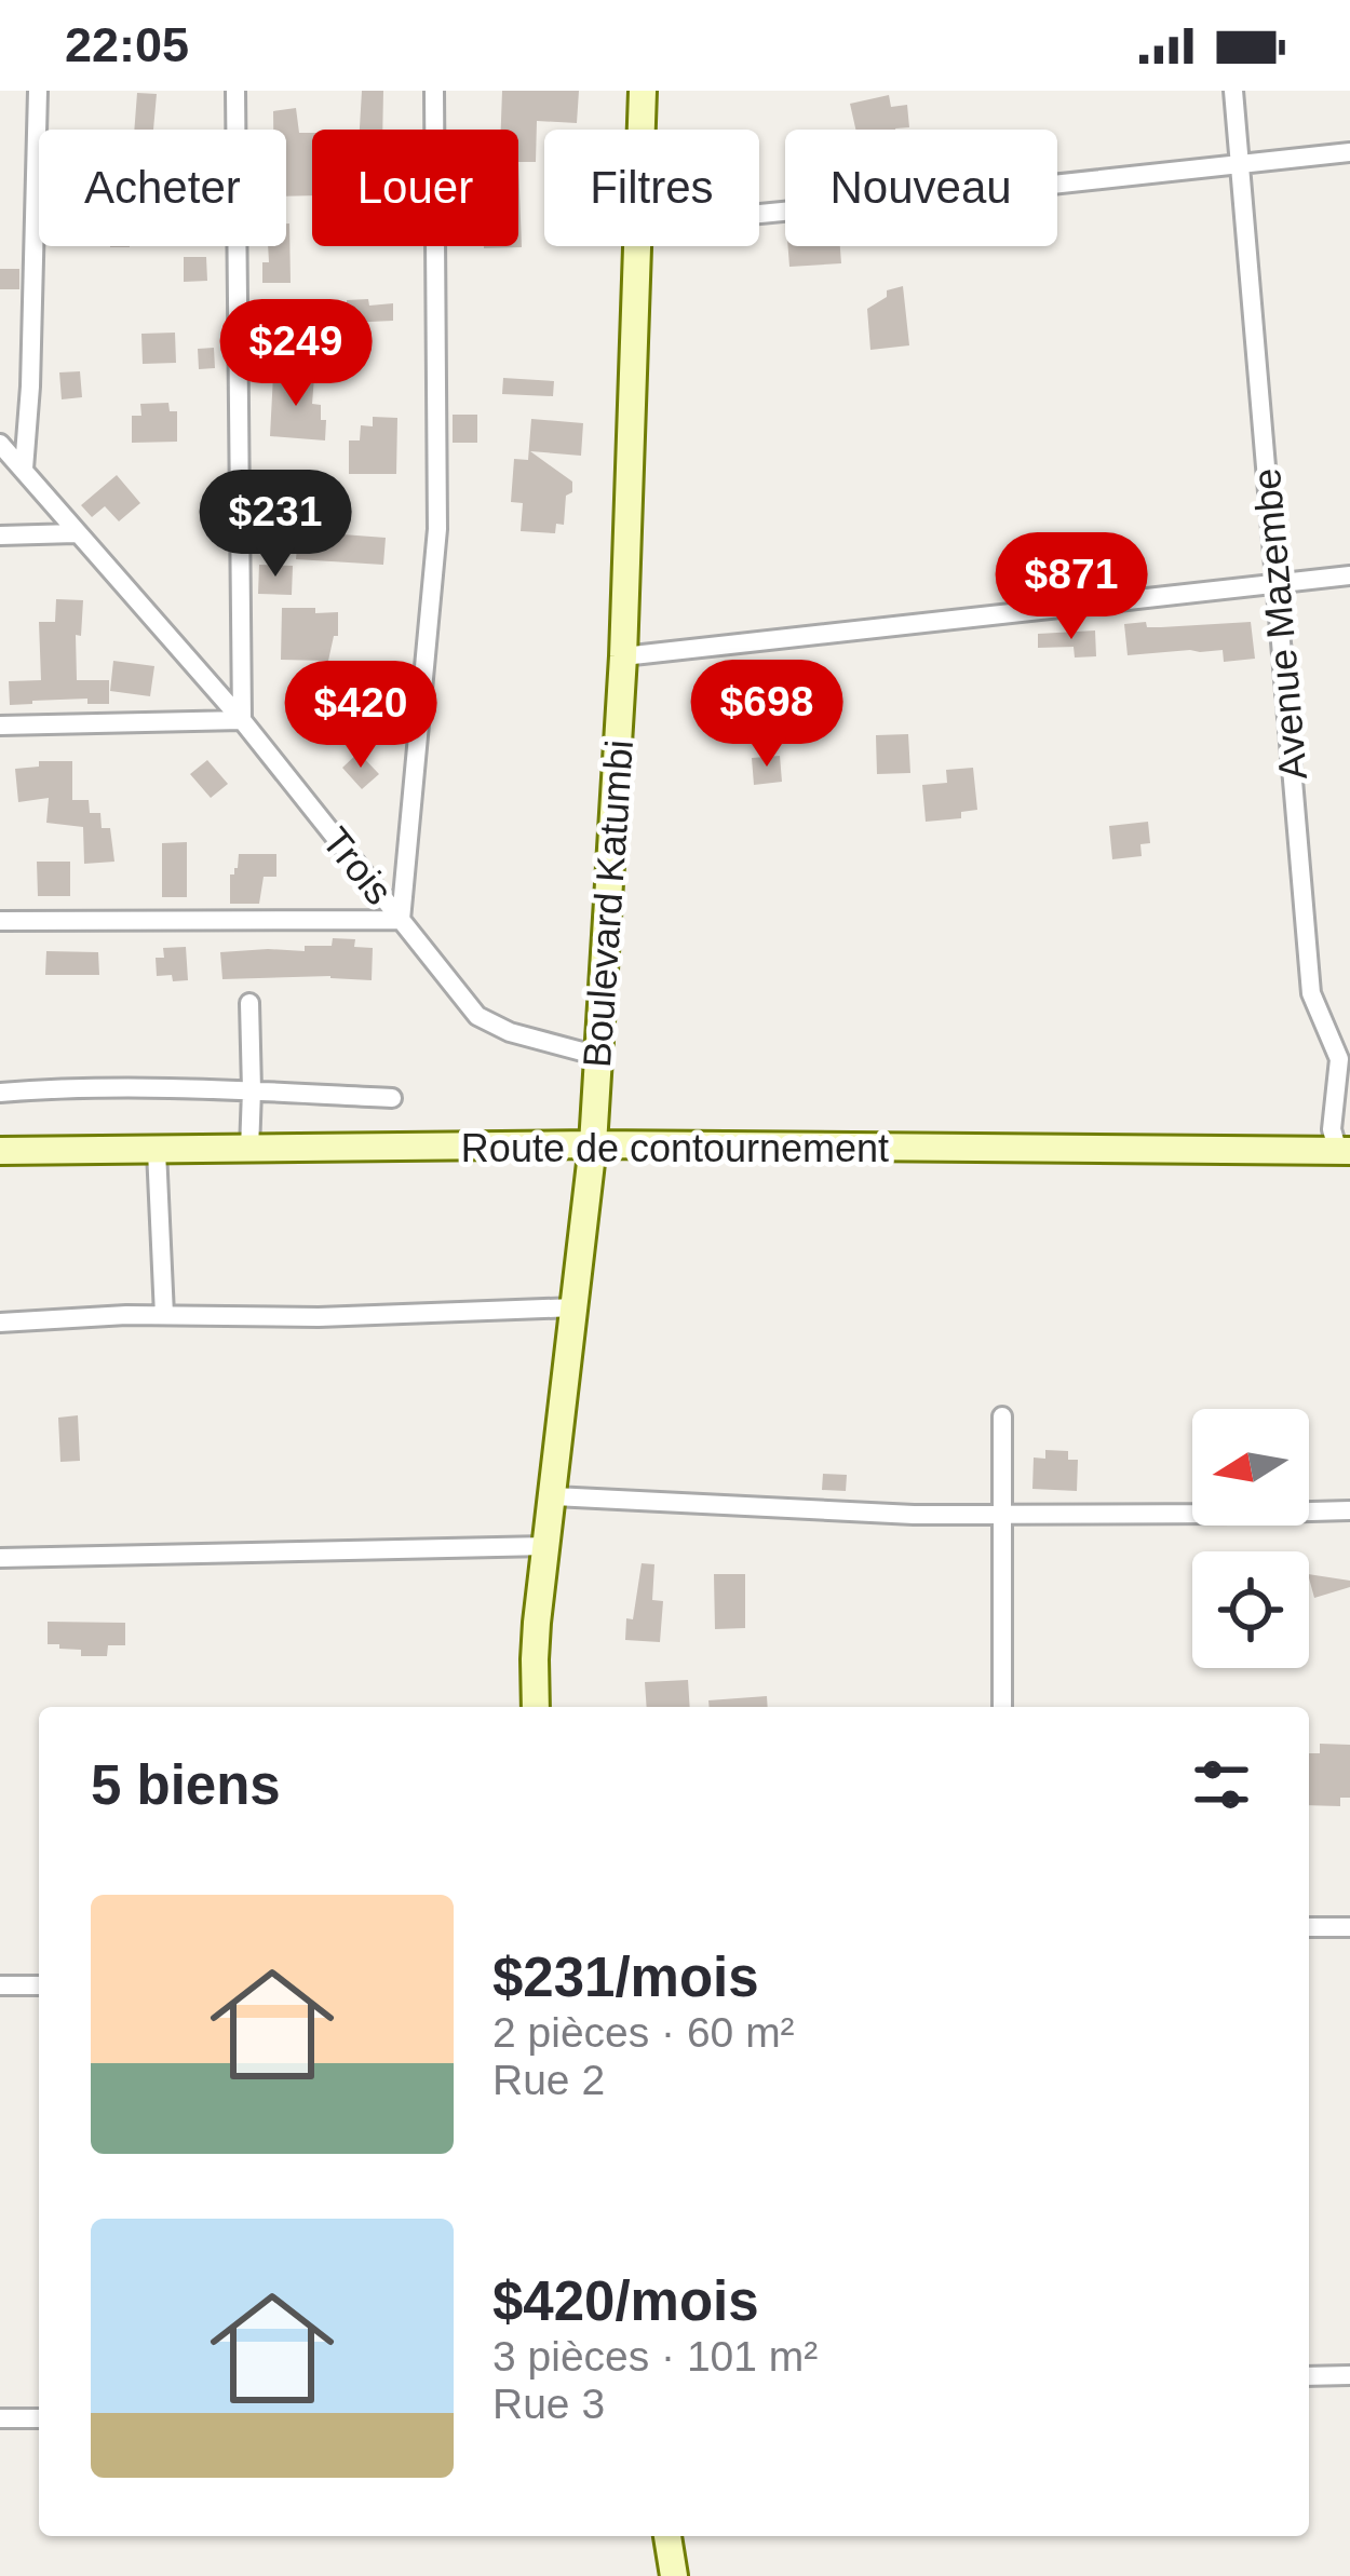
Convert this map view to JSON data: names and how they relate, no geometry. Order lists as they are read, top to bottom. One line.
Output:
{"streets":{"street":["Avenue Mazembe","Trois","Boulevard Katumbi","Route de contournement"]},"crossings":[["Avenue Mazembe","Route de contournement"],["Trois","Boulevard Katumbi"],["Boulevard Katumbi","Route de contournement"]],"north":"left","page":{"status":"22:05","chip":["Acheter","Louer","Filtres","Nouveau"],"price":["$249","$231","$871","$698","$420"],"heading":"5 biens","list":[{"name":"$231/mois","note":"2 pièces · 60 m² · Rue 2"},{"name":"$420/mois","note":"3 pièces · 101 m² · Rue 3"}]}}
